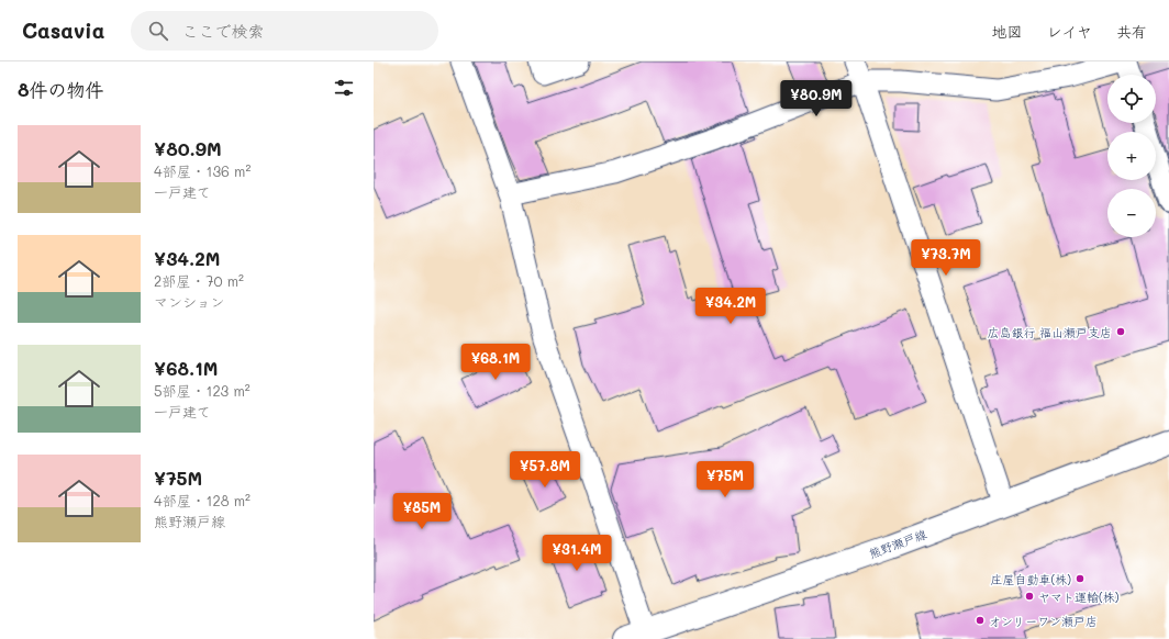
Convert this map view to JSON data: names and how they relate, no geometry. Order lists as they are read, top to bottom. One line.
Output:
{"streets":{"main road":["熊野瀬戸線"]},"places":["広島銀行 福山瀬戸支店","庄屋自動車(株)","ヤマト運輸(株)","オンリーワン瀬戸店"],"page":{"header":"Casavia","search":"ここで検索","nav":["地図","レイヤ","共有"],"heading":"8件の物件","map_buttons":["+","−"],"price":["¥80.9M","¥73.7M","¥34.2M","¥68.1M","¥57.8M","¥75M","¥85M","¥31.4M"],"list":[{"name":"¥80.9M","note":"4部屋 · 136 m² · 一戸建て"},{"name":"¥34.2M","note":"2部屋 · 70 m² · マンション"},{"name":"¥68.1M","note":"5部屋 · 123 m² · 一戸建て"},{"name":"¥75M","note":"4部屋 · 128 m² · 熊野瀬戸線"}]}}
